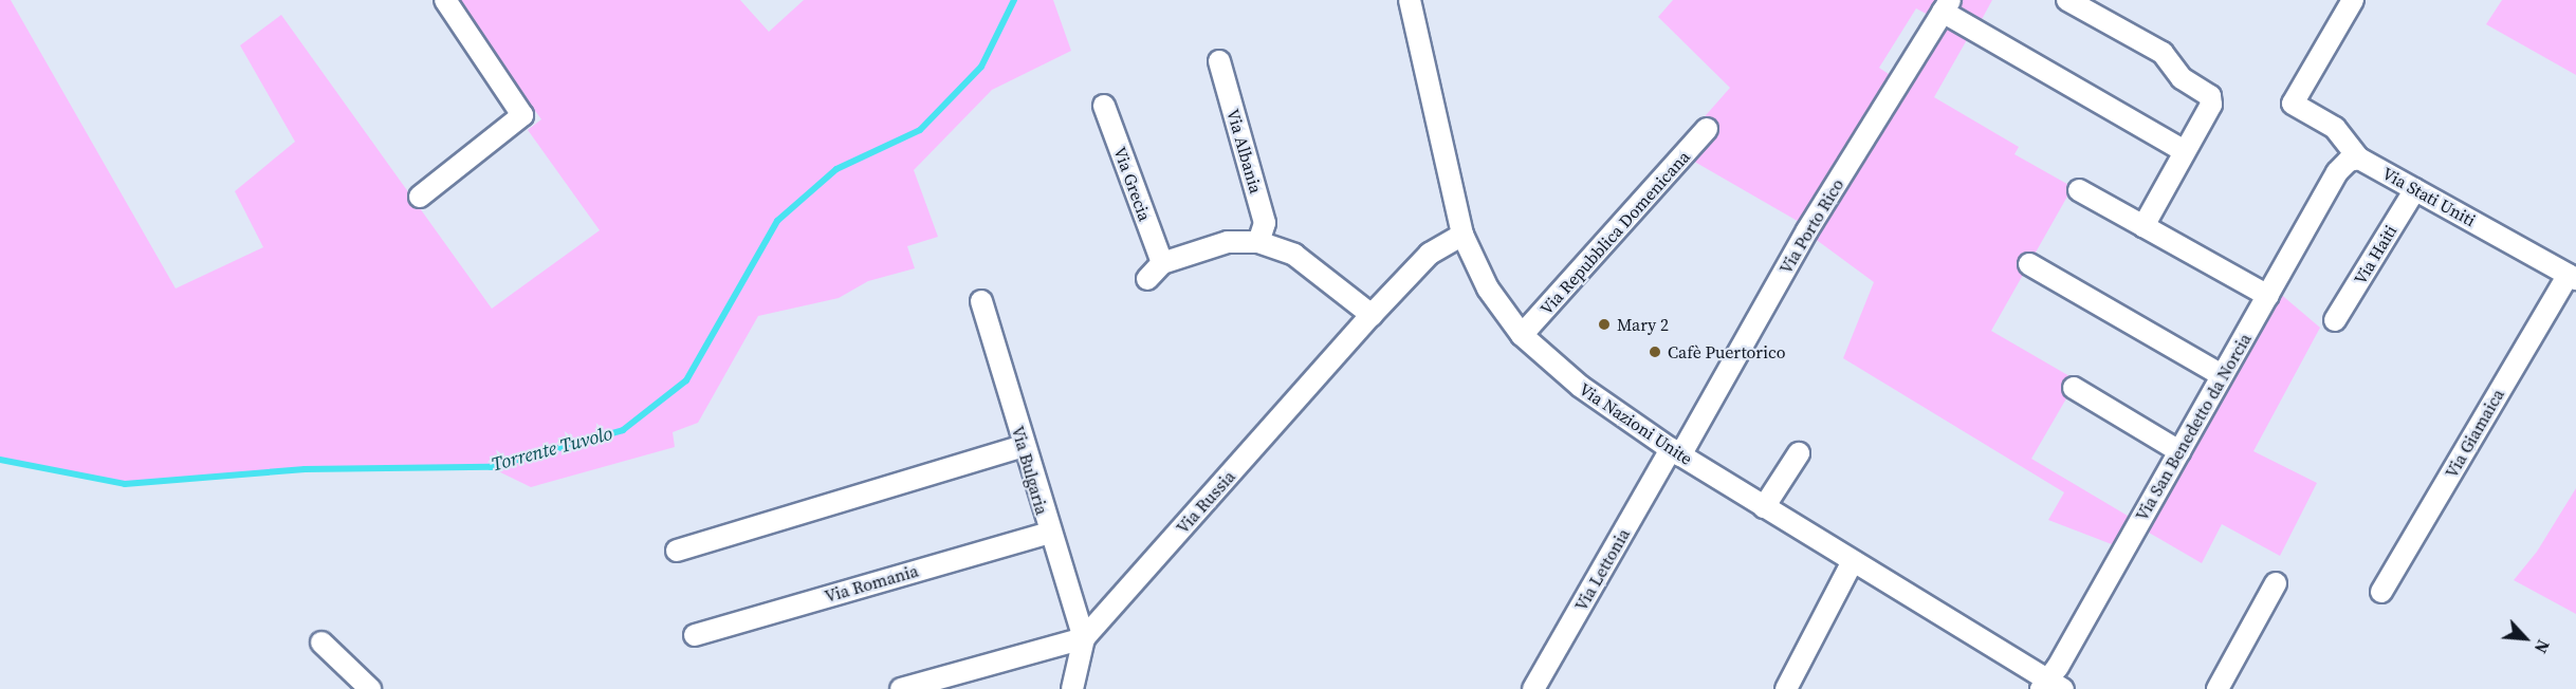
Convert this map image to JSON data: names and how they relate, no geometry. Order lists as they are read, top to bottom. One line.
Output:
{"streets":{"street":["Via Albania","Via Grecia","Via Stati Uniti","Via Porto Rico","Via Repubblica Domenicana","Via Haiti","Via Nazioni Unite","Via San Benedetto da Norcia","Via Giamaica","Via Bulgaria","Via Russia","Via Lettonia","Via Romania"]},"crossings":[["Via Stati Uniti","Via Haiti"],["Via Stati Uniti","Via Giamaica"],["Via Porto Rico","Via Nazioni Unite"],["Via Porto Rico","Via Lettonia"],["Via Repubblica Domenicana","Via Nazioni Unite"],["Via Nazioni Unite","Via San Benedetto da Norcia"],["Via Nazioni Unite","Via Russia"],["Via Nazioni Unite","Via Lettonia"],["Via Bulgaria","Via Russia"],["Via Bulgaria","Via Romania"]],"water":["Torrente Tuvolo"],"places":["Mary 2","Cafè Puertorico"],"north":"bottom right"}
